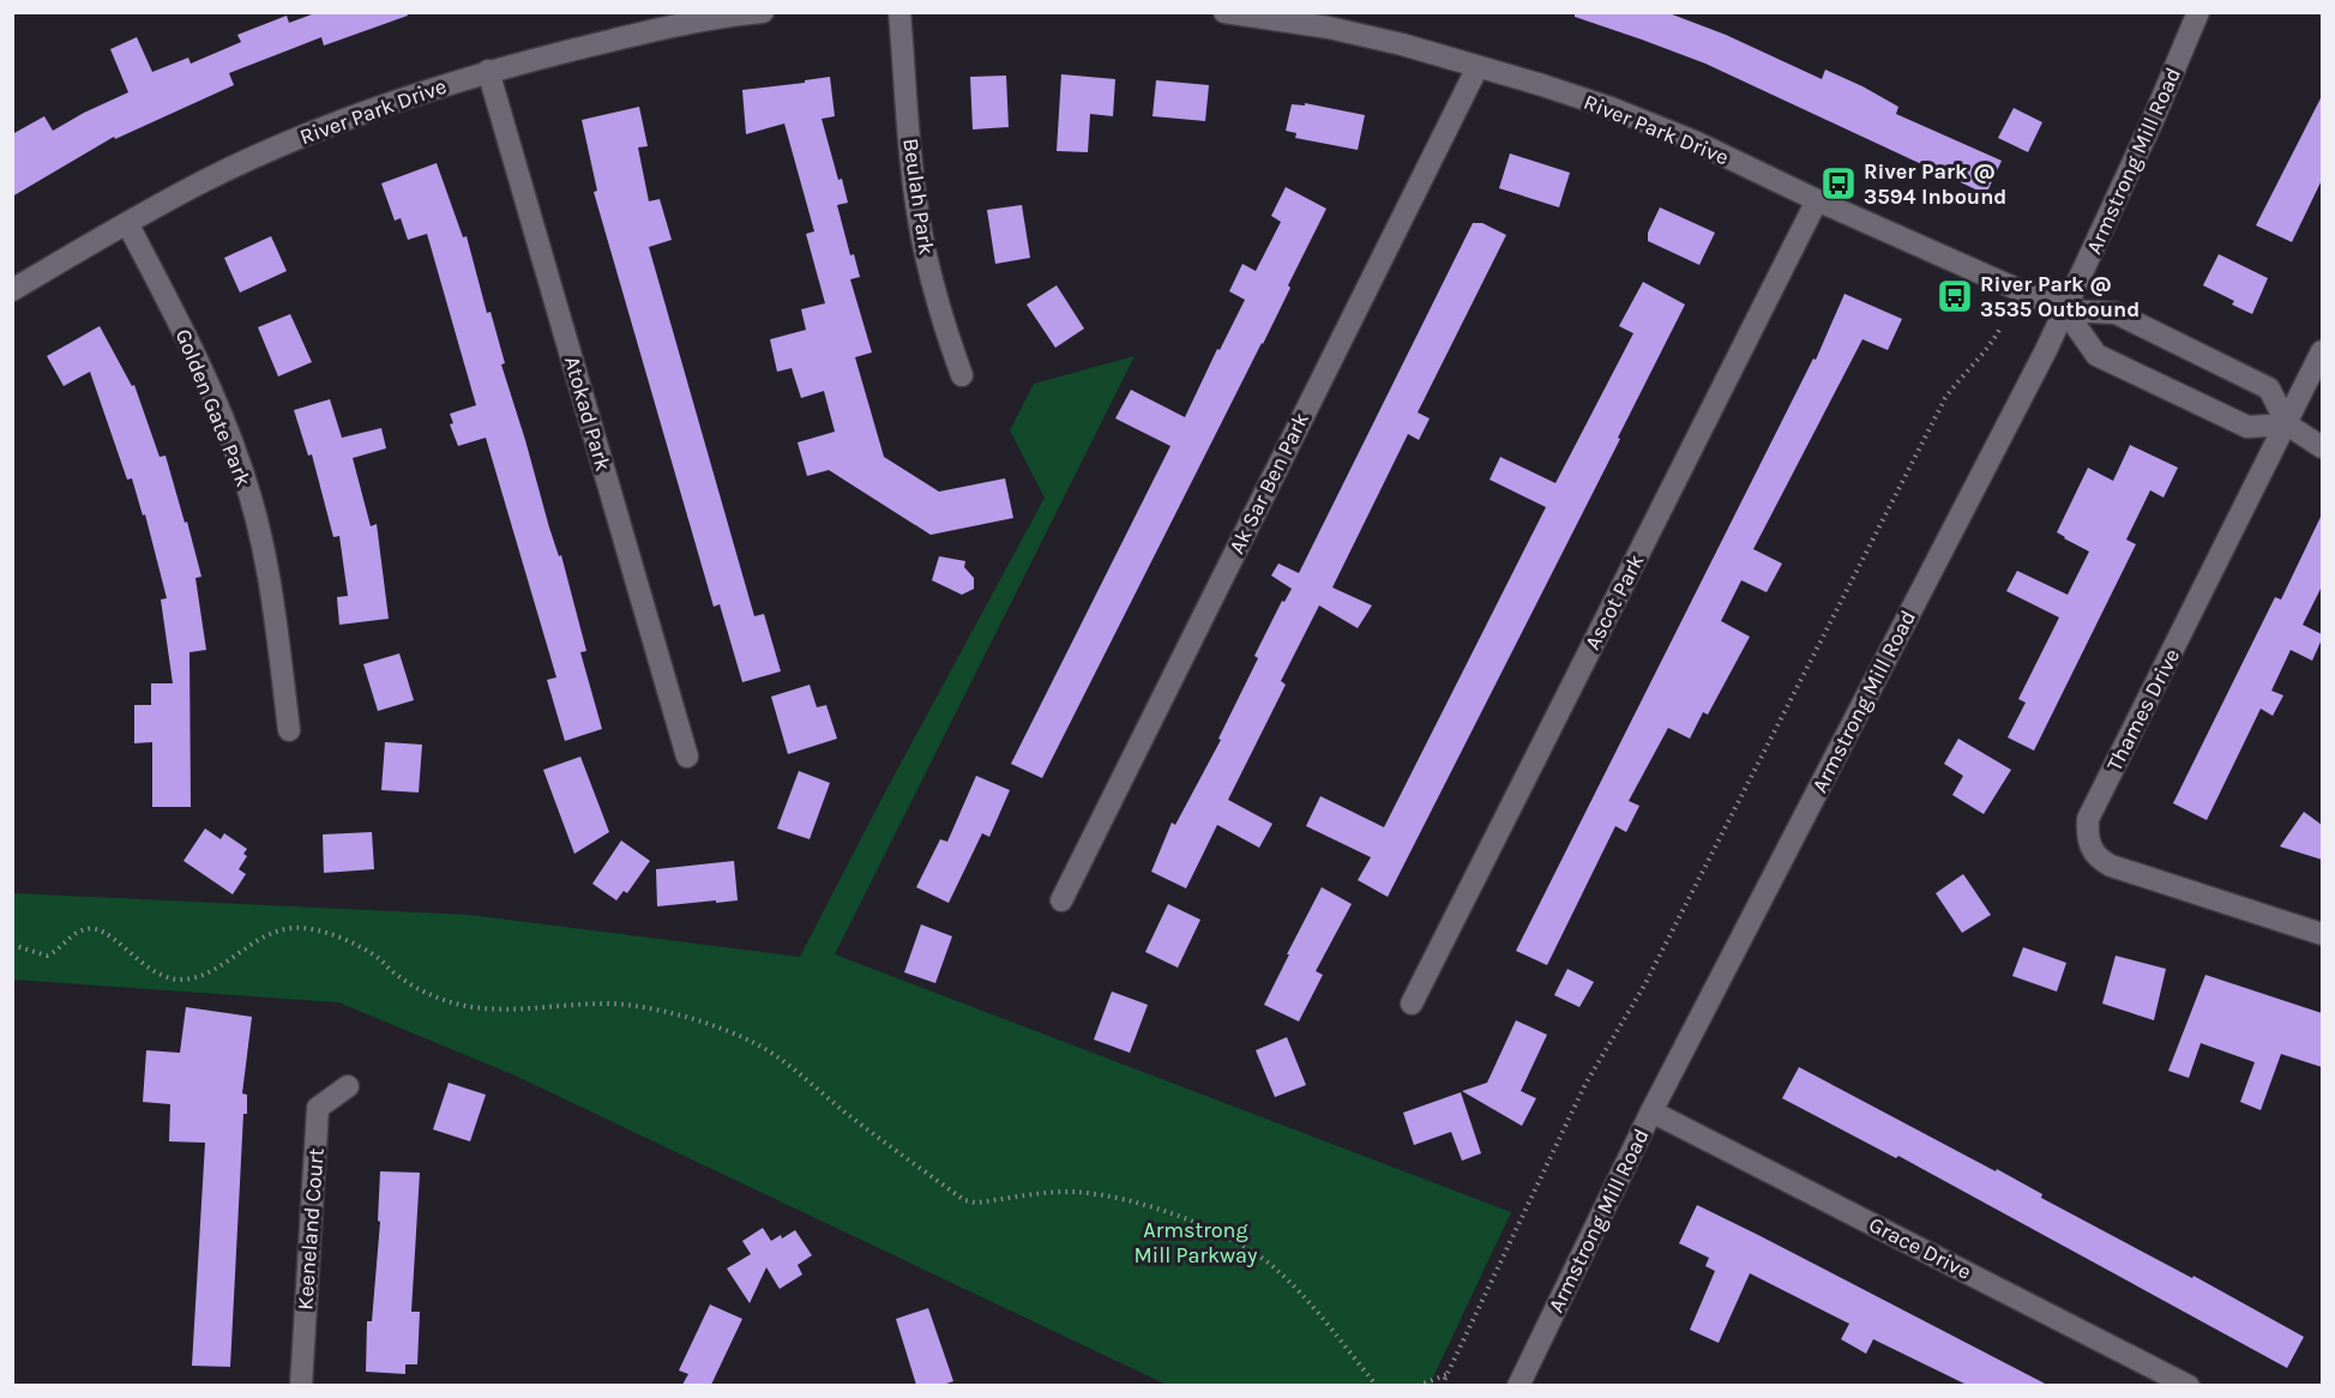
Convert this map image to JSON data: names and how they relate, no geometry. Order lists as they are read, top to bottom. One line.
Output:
{"streets":{"street":["River Park Drive","Armstrong Mill Road","Beulah Park","Golden Gate Park","Atokad Park","Ak Sar Ben Park","Ascot Park","Thames Drive","Keeneland Court","Grace Drive"]},"crossings":[["River Park Drive","Armstrong Mill Road"],["River Park Drive","Golden Gate Park"],["River Park Drive","Atokad Park"],["River Park Drive","Ak Sar Ben Park"],["River Park Drive","Ascot Park"],["River Park Drive","Thames Drive"],["Armstrong Mill Road","Grace Drive"]],"parks":["Armstrong Mill Parkway"],"places":{"bus stop":["River Park @ 3594 Inbound","River Park @ 3535 Outbound"]}}
